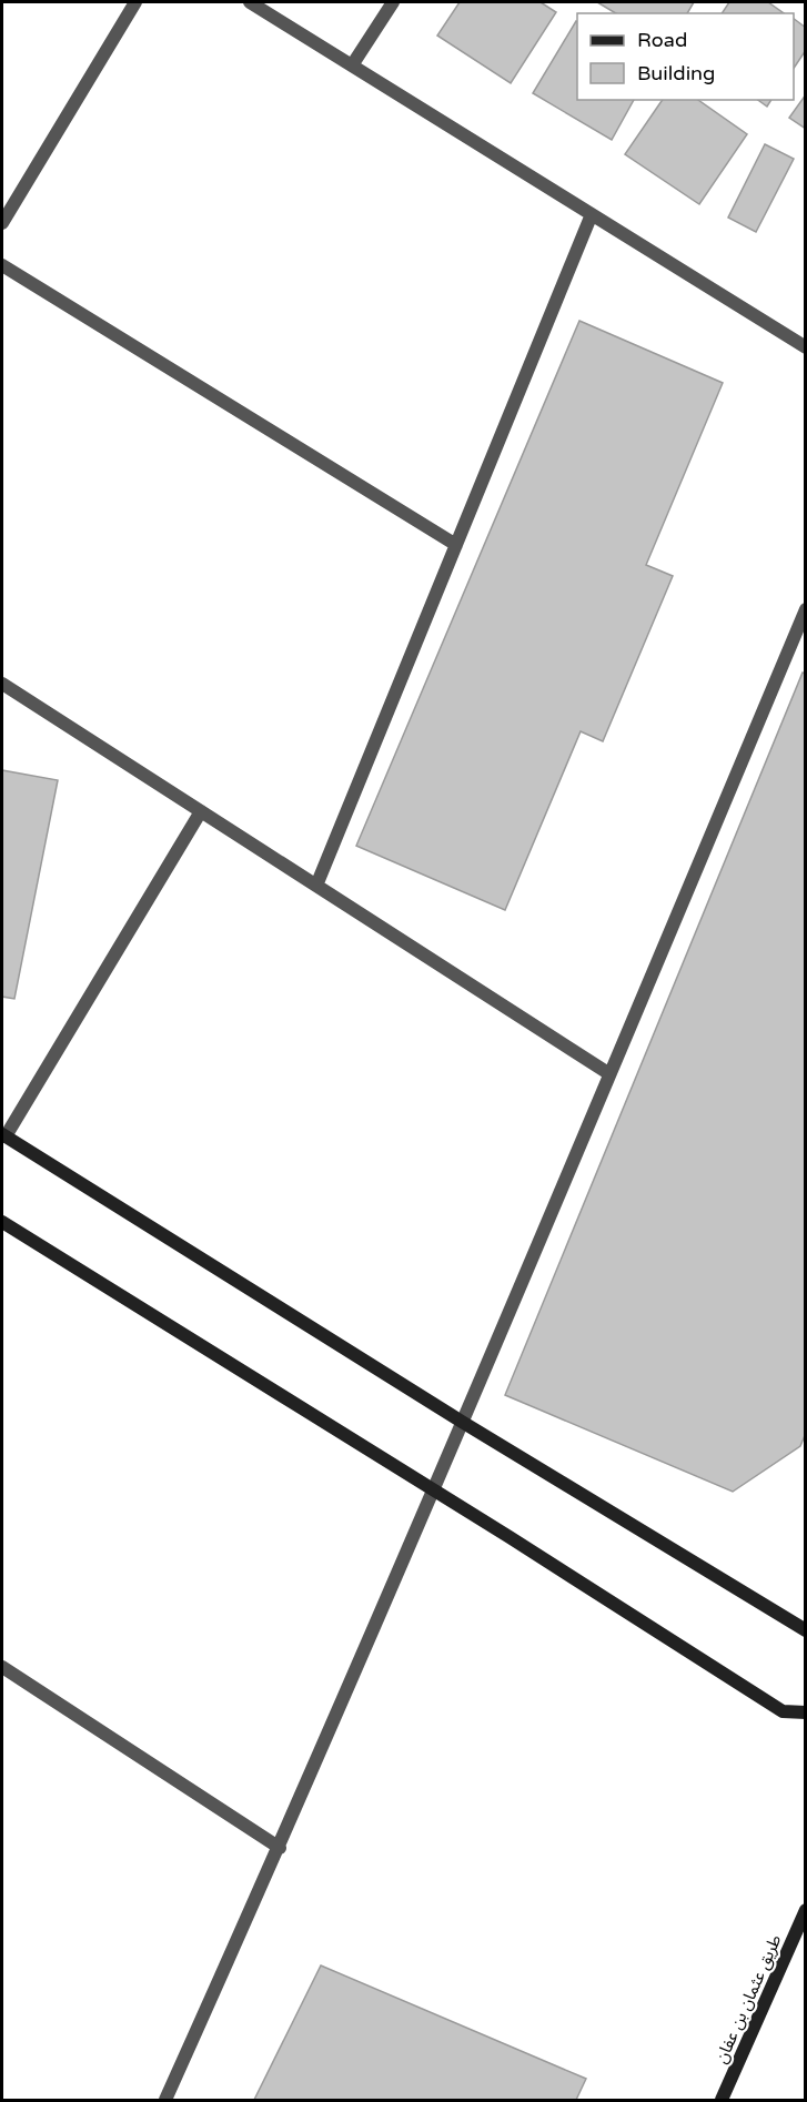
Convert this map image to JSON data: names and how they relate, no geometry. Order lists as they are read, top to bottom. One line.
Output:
{"streets":{"street":["طريق عثمان بن عفان"]},"legend":["Road","Building"]}
